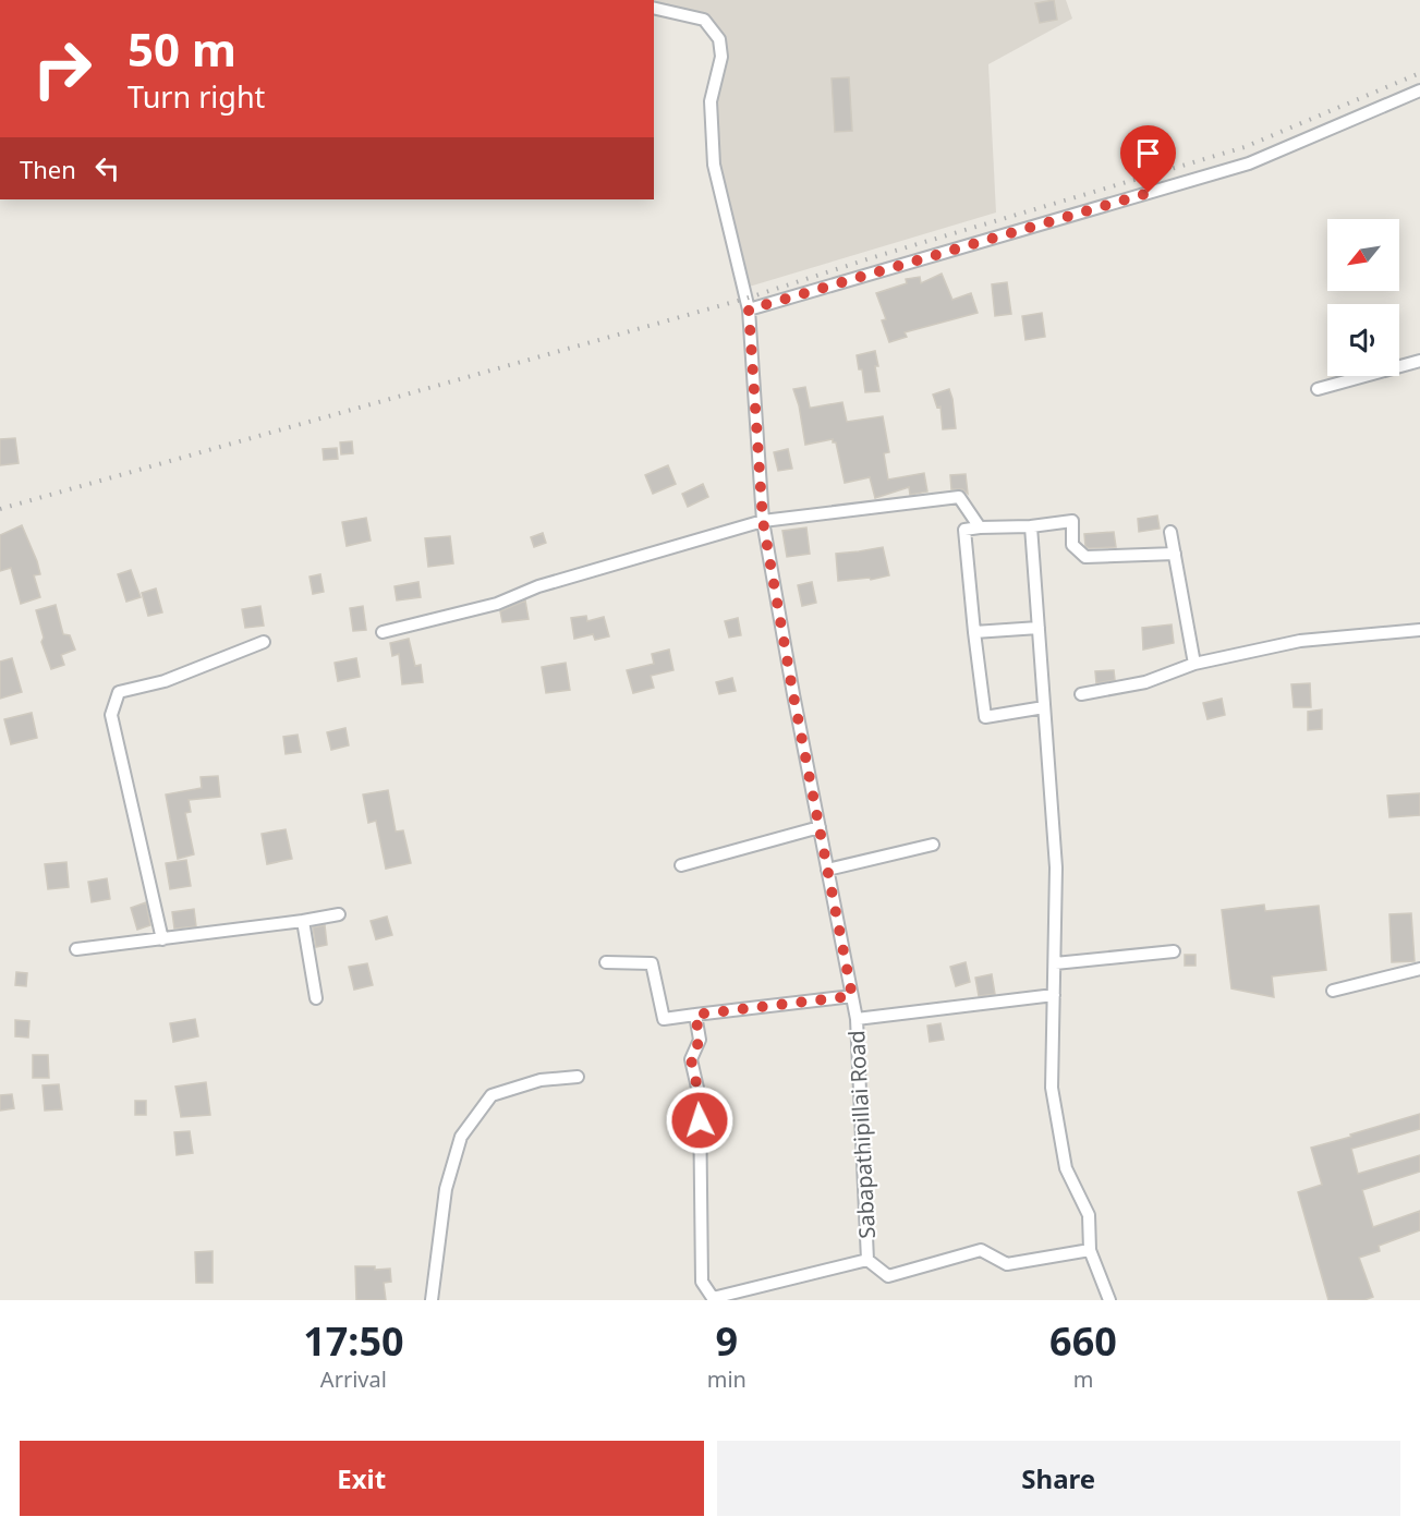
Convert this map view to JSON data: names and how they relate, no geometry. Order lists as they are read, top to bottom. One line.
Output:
{"streets":{"street":["Sabapathipillai Road"]},"north":"bottom left","page":{"turn":["50 m","Turn right"],"then":"Then","eta":["17:50","Arrival","9","min","660","m"],"buttons":["Exit","Share"]}}
